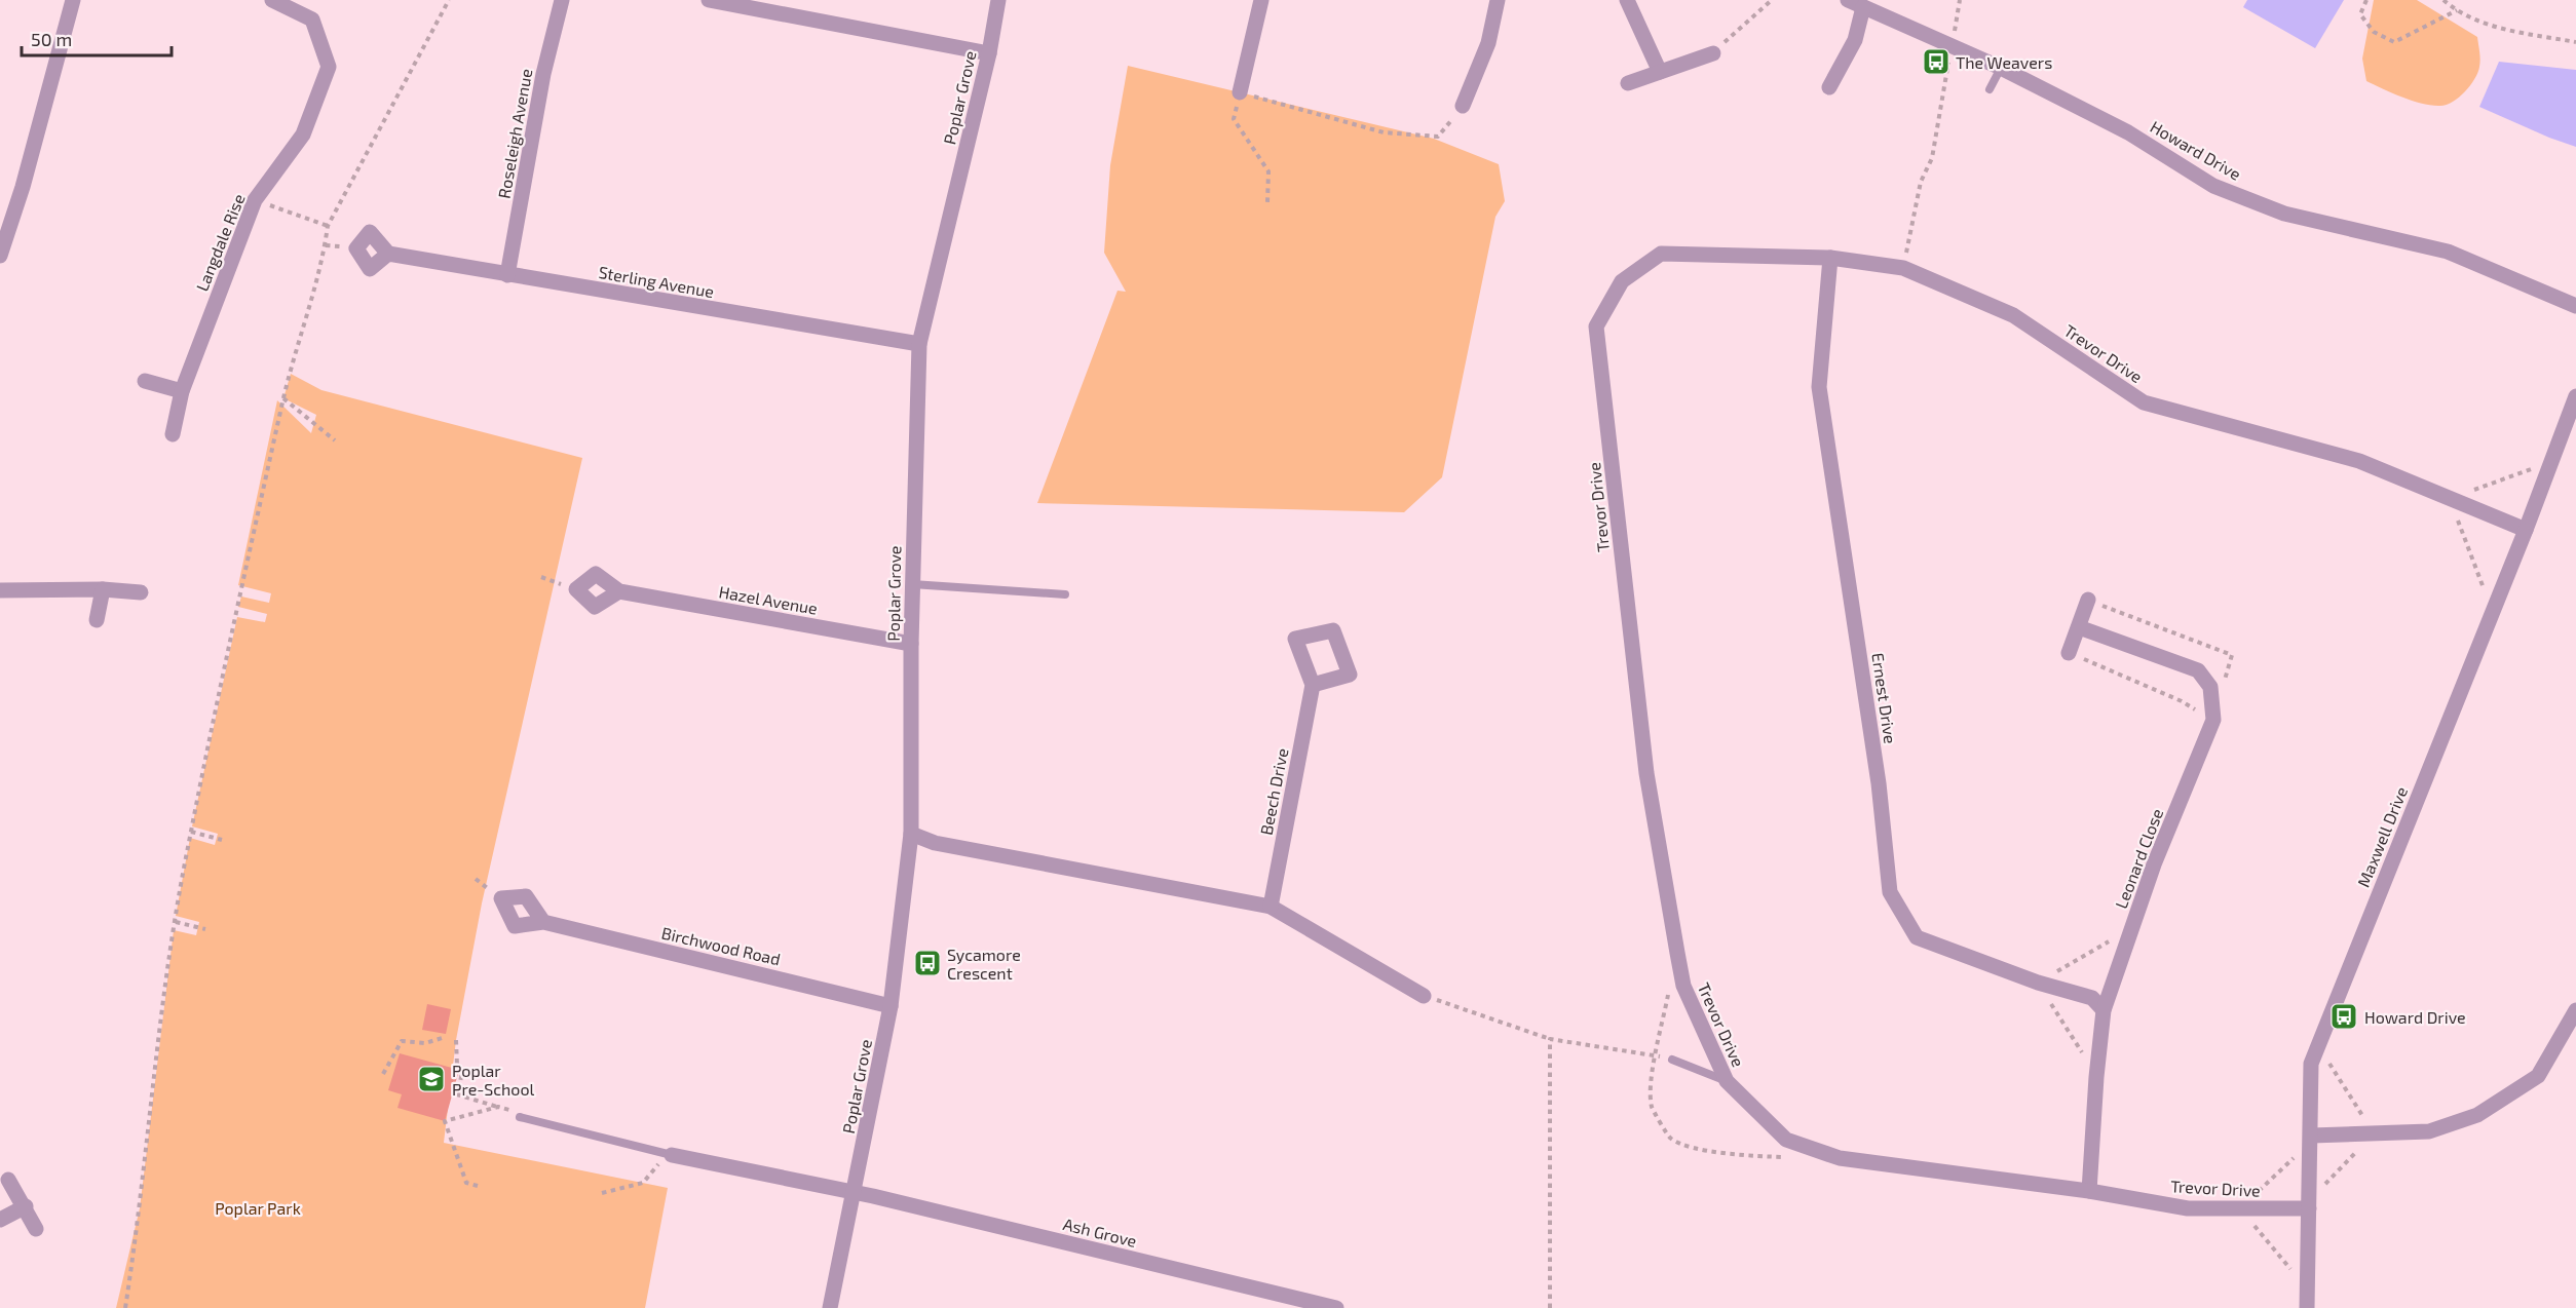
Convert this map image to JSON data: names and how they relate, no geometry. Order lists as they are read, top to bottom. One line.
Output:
{"streets":{"street":["Poplar Grove","Roseleigh Avenue","Howard Drive","Langdale Rise","Sterling Avenue","Trevor Drive","Hazel Avenue","Ernest Drive","Beech Drive","Maxwell Drive","Leonard Close","Birchwood Road","Ash Grove"]},"crossings":[["Poplar Grove","Sterling Avenue"],["Poplar Grove","Hazel Avenue"],["Poplar Grove","Birchwood Road"],["Poplar Grove","Ash Grove"],["Roseleigh Avenue","Sterling Avenue"],["Trevor Drive","Ernest Drive"],["Trevor Drive","Maxwell Drive"],["Trevor Drive","Leonard Close"],["Ernest Drive","Leonard Close"]],"parks":["Poplar Park"],"places":{"bus stop":["The Weavers","Sycamore Crescent","Howard Drive"],"school or university":["Poplar Pre-School"]},"scale_bar":"50 m"}
